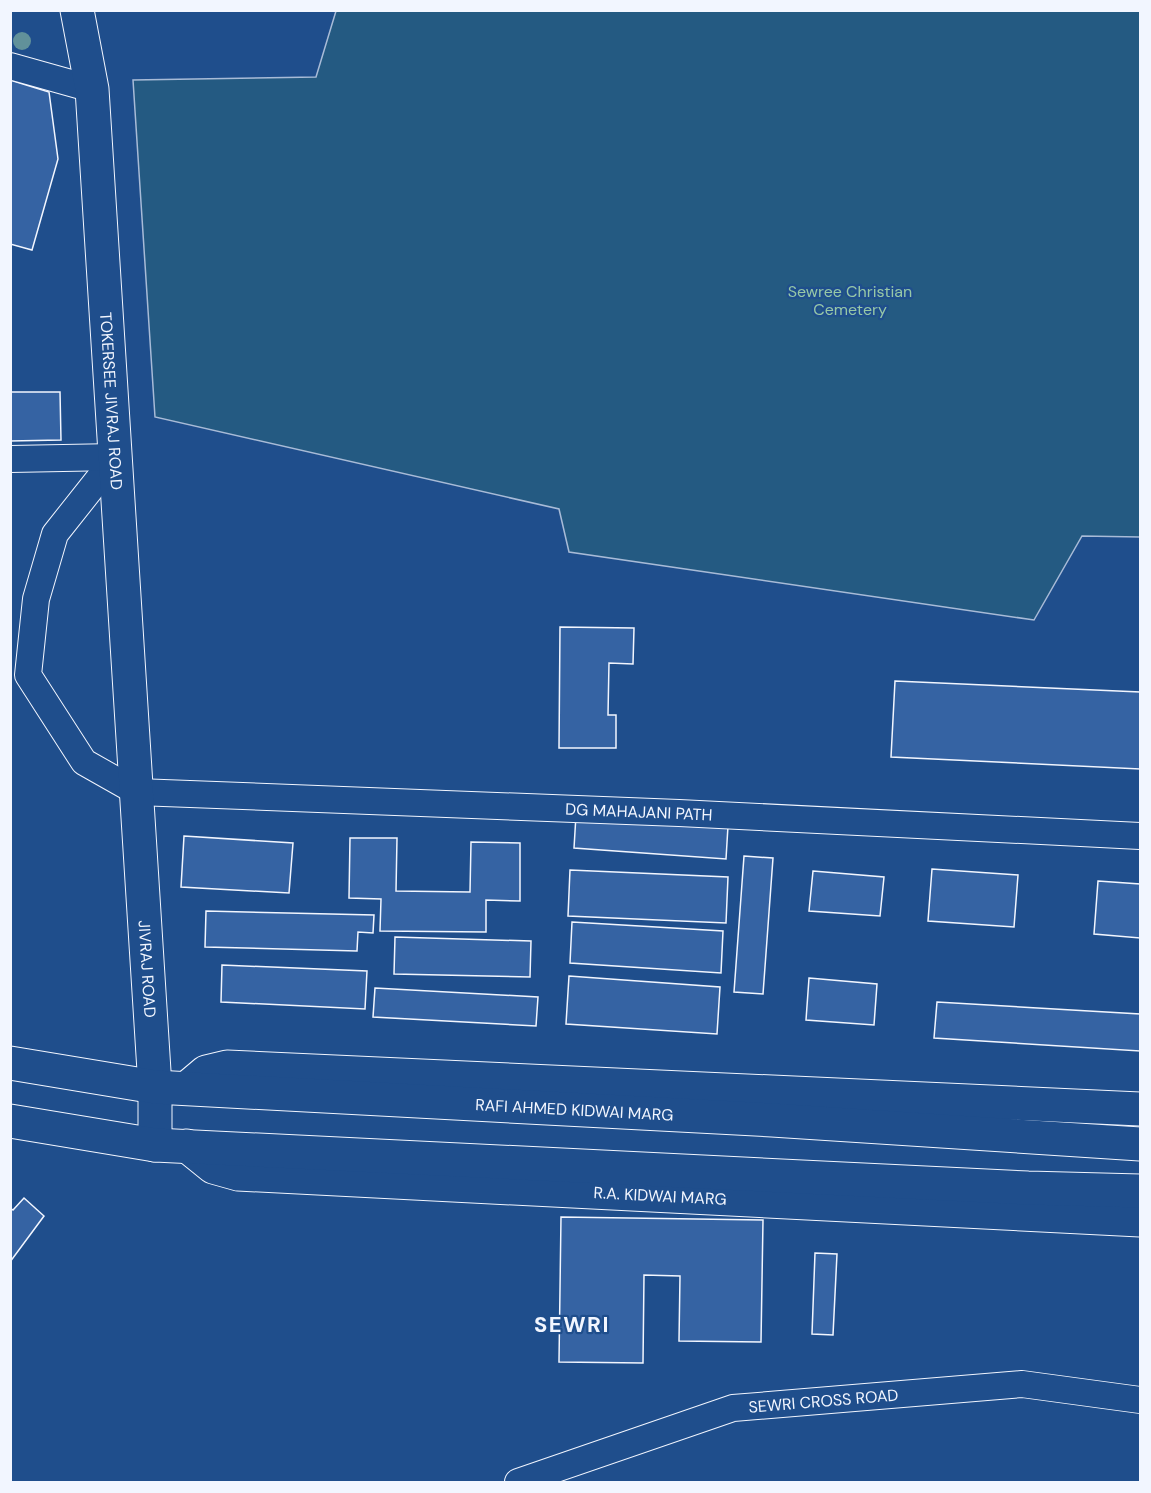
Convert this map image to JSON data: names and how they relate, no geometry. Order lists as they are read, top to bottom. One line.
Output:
{"streets":{"street":["TOKERSEE JIVRAJ ROAD","DG MAHAJANI PATH","JIVRAJ ROAD","RAFI AHMED KIDWAI MARG","R.A. KIDWAI MARG","SEWRI CROSS ROAD"]},"crossings":[["TOKERSEE JIVRAJ ROAD","DG MAHAJANI PATH"],["TOKERSEE JIVRAJ ROAD","JIVRAJ ROAD"],["DG MAHAJANI PATH","JIVRAJ ROAD"],["JIVRAJ ROAD","RAFI AHMED KIDWAI MARG"],["JIVRAJ ROAD","R.A. KIDWAI MARG"]],"districts":["SEWRI"],"parks":["Sewree Christian Cemetery"]}
